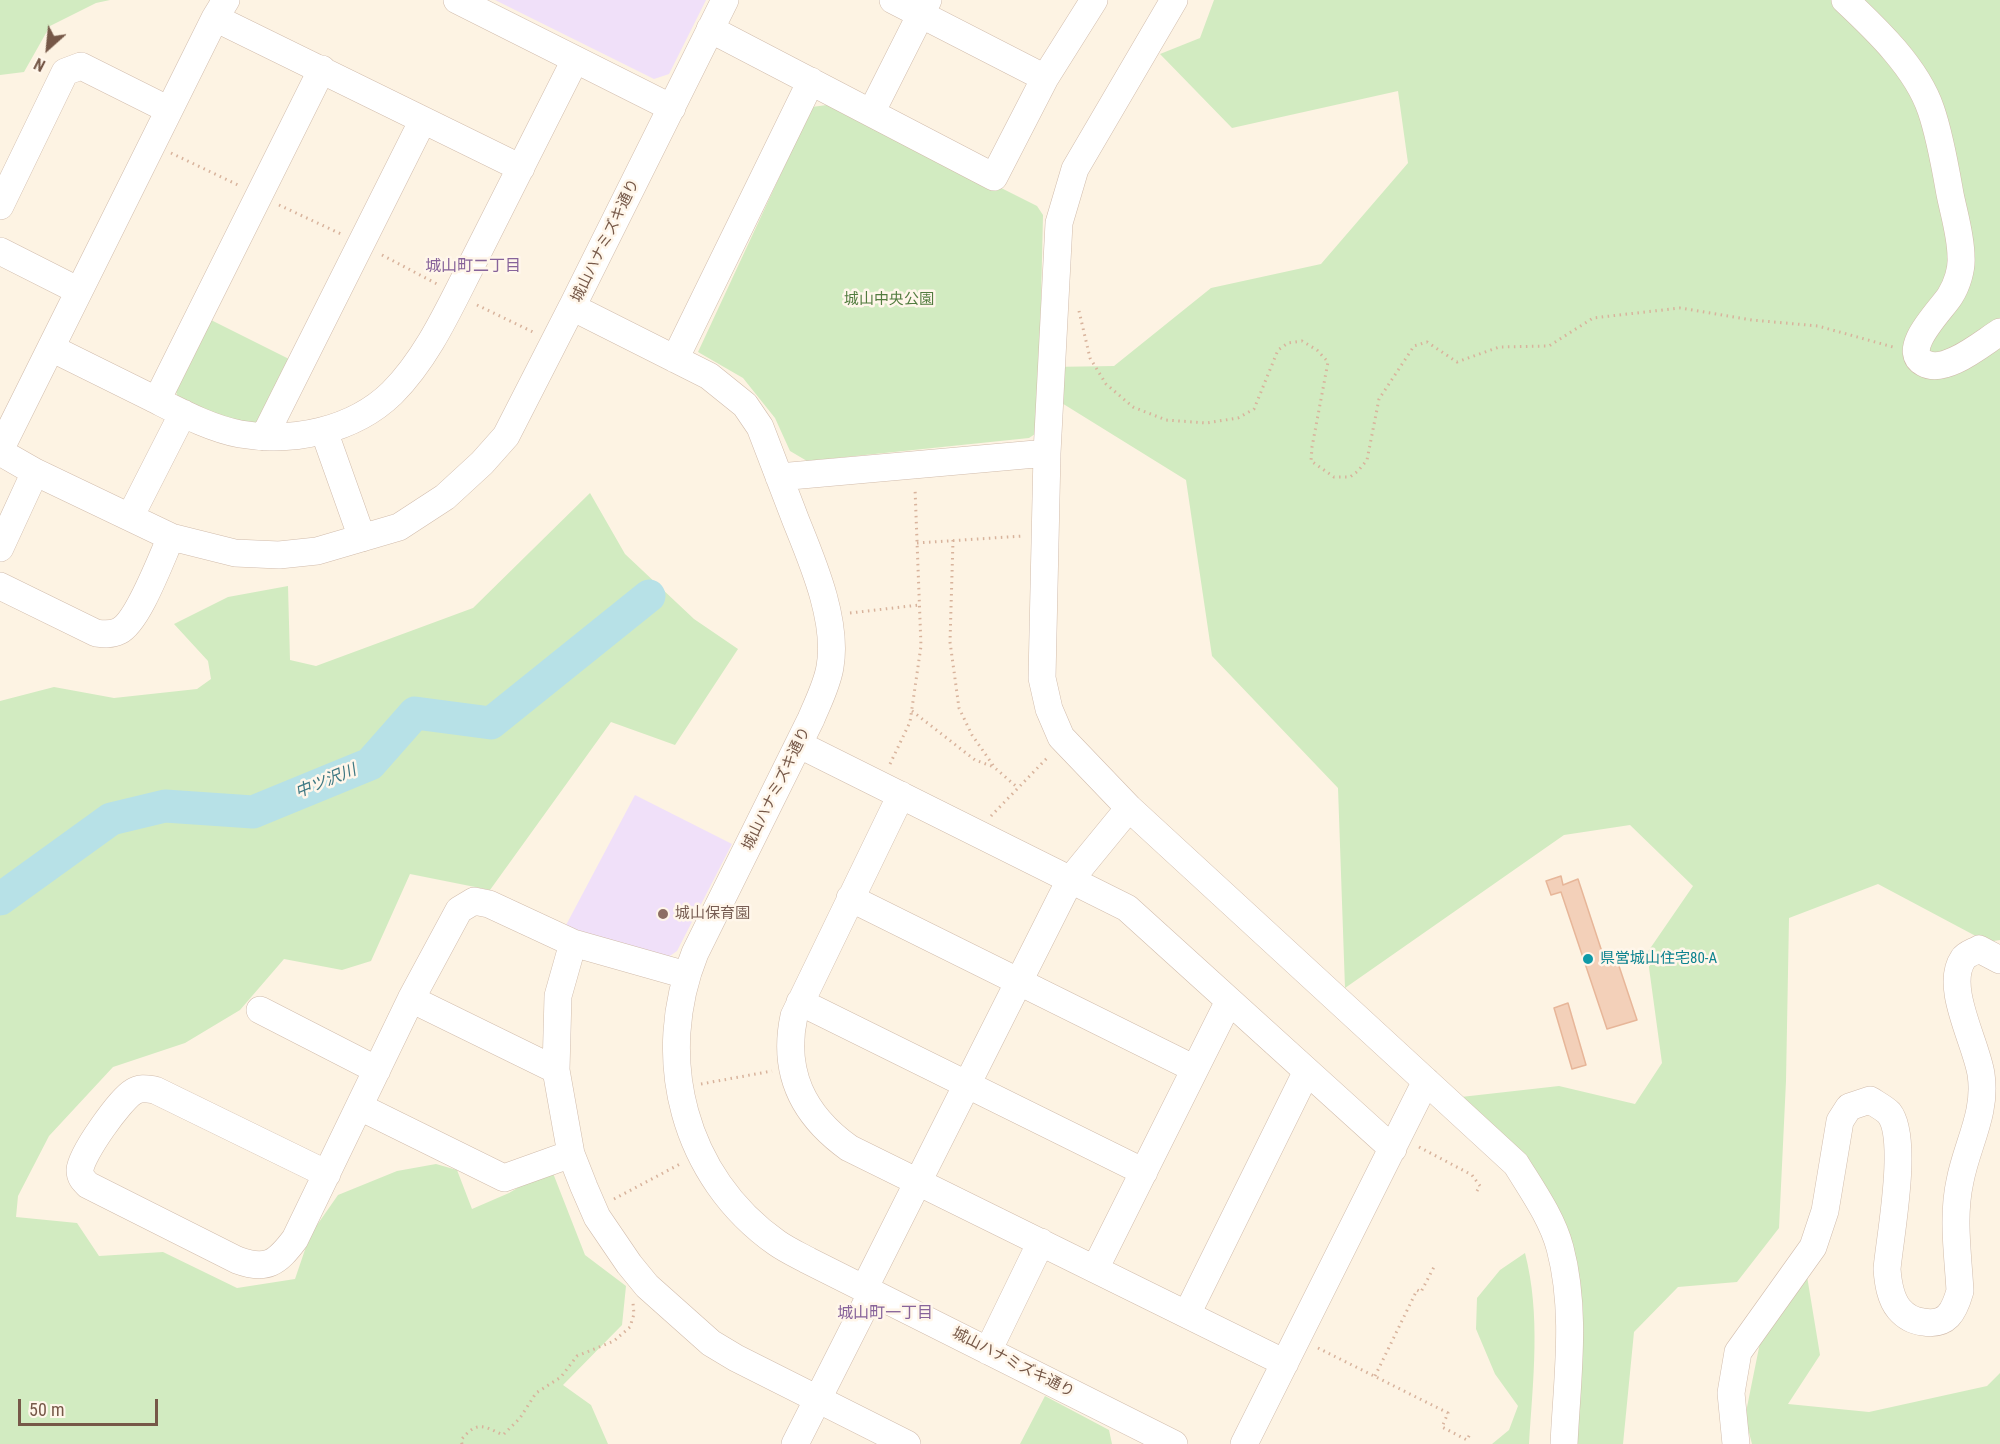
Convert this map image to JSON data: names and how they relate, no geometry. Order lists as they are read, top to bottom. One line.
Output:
{"streets":{"street":["城山ハナミズキ通り"]},"districts":["城山町二丁目","城山町一丁目"],"water":["中ツ沢川"],"parks":["城山中央公園"],"places":["城山保育園","県営城山住宅80-A"],"scale_bar":"50 m","north":"bottom left"}
